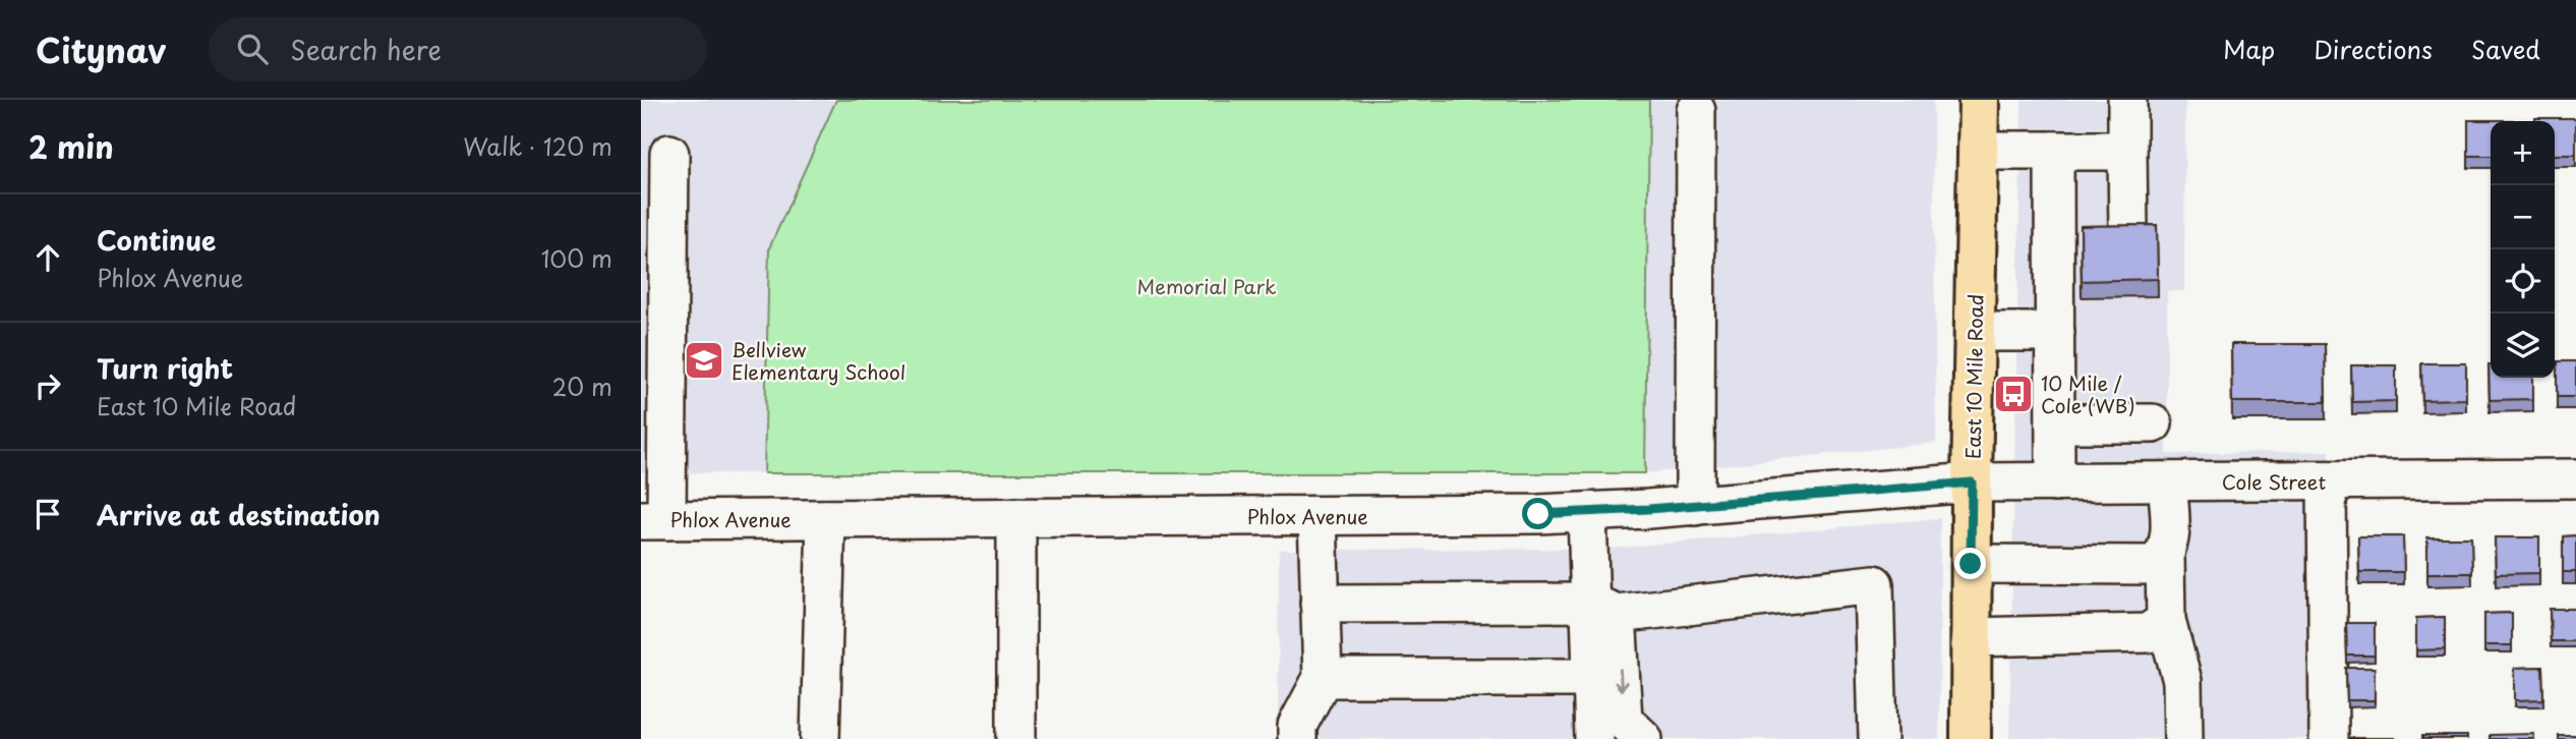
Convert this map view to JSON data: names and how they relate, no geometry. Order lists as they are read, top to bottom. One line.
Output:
{"streets":{"main road":["East 10 Mile Road"],"street":["Cole Street","Phlox Avenue"]},"crossings":[["East 10 Mile Road","Cole Street"],["East 10 Mile Road","Phlox Avenue"],["Cole Street","Phlox Avenue"]],"parks":["Memorial Park"],"places":{"school or university":["Bellview Elementary School"],"bus stop":["10 Mile / Cole (WB)"]},"page":{"header":"Citynav","search":"Search here","nav":["Map","Directions","Saved"],"heading":["2 min","Walk · 120 m"],"map_buttons":["+","−"],"list":[["Continue","Phlox Avenue","100 m"],["Turn right","East 10 Mile Road","20 m"],"Arrive at destination"]}}
